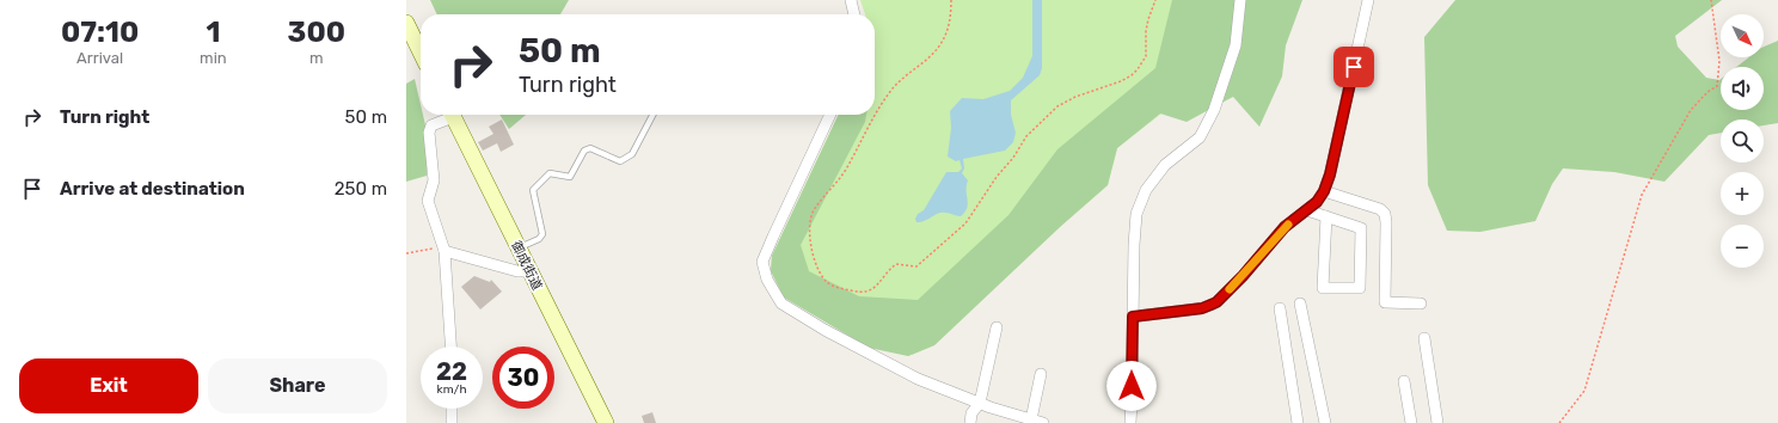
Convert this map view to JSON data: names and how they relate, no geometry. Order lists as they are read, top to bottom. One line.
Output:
{"streets":{"street":["御成街道"]},"north":"bottom right","page":{"eta":["07:10","Arrival","1","min","300","m"],"map_buttons":["+","−"],"turn":["50 m","Turn right"],"list":[{"name":"Turn right","value":"50 m"},{"name":"Arrive at destination","value":"250 m"}],"speed":"22 km/h","limit":"30","buttons":["Exit","Share"]}}
